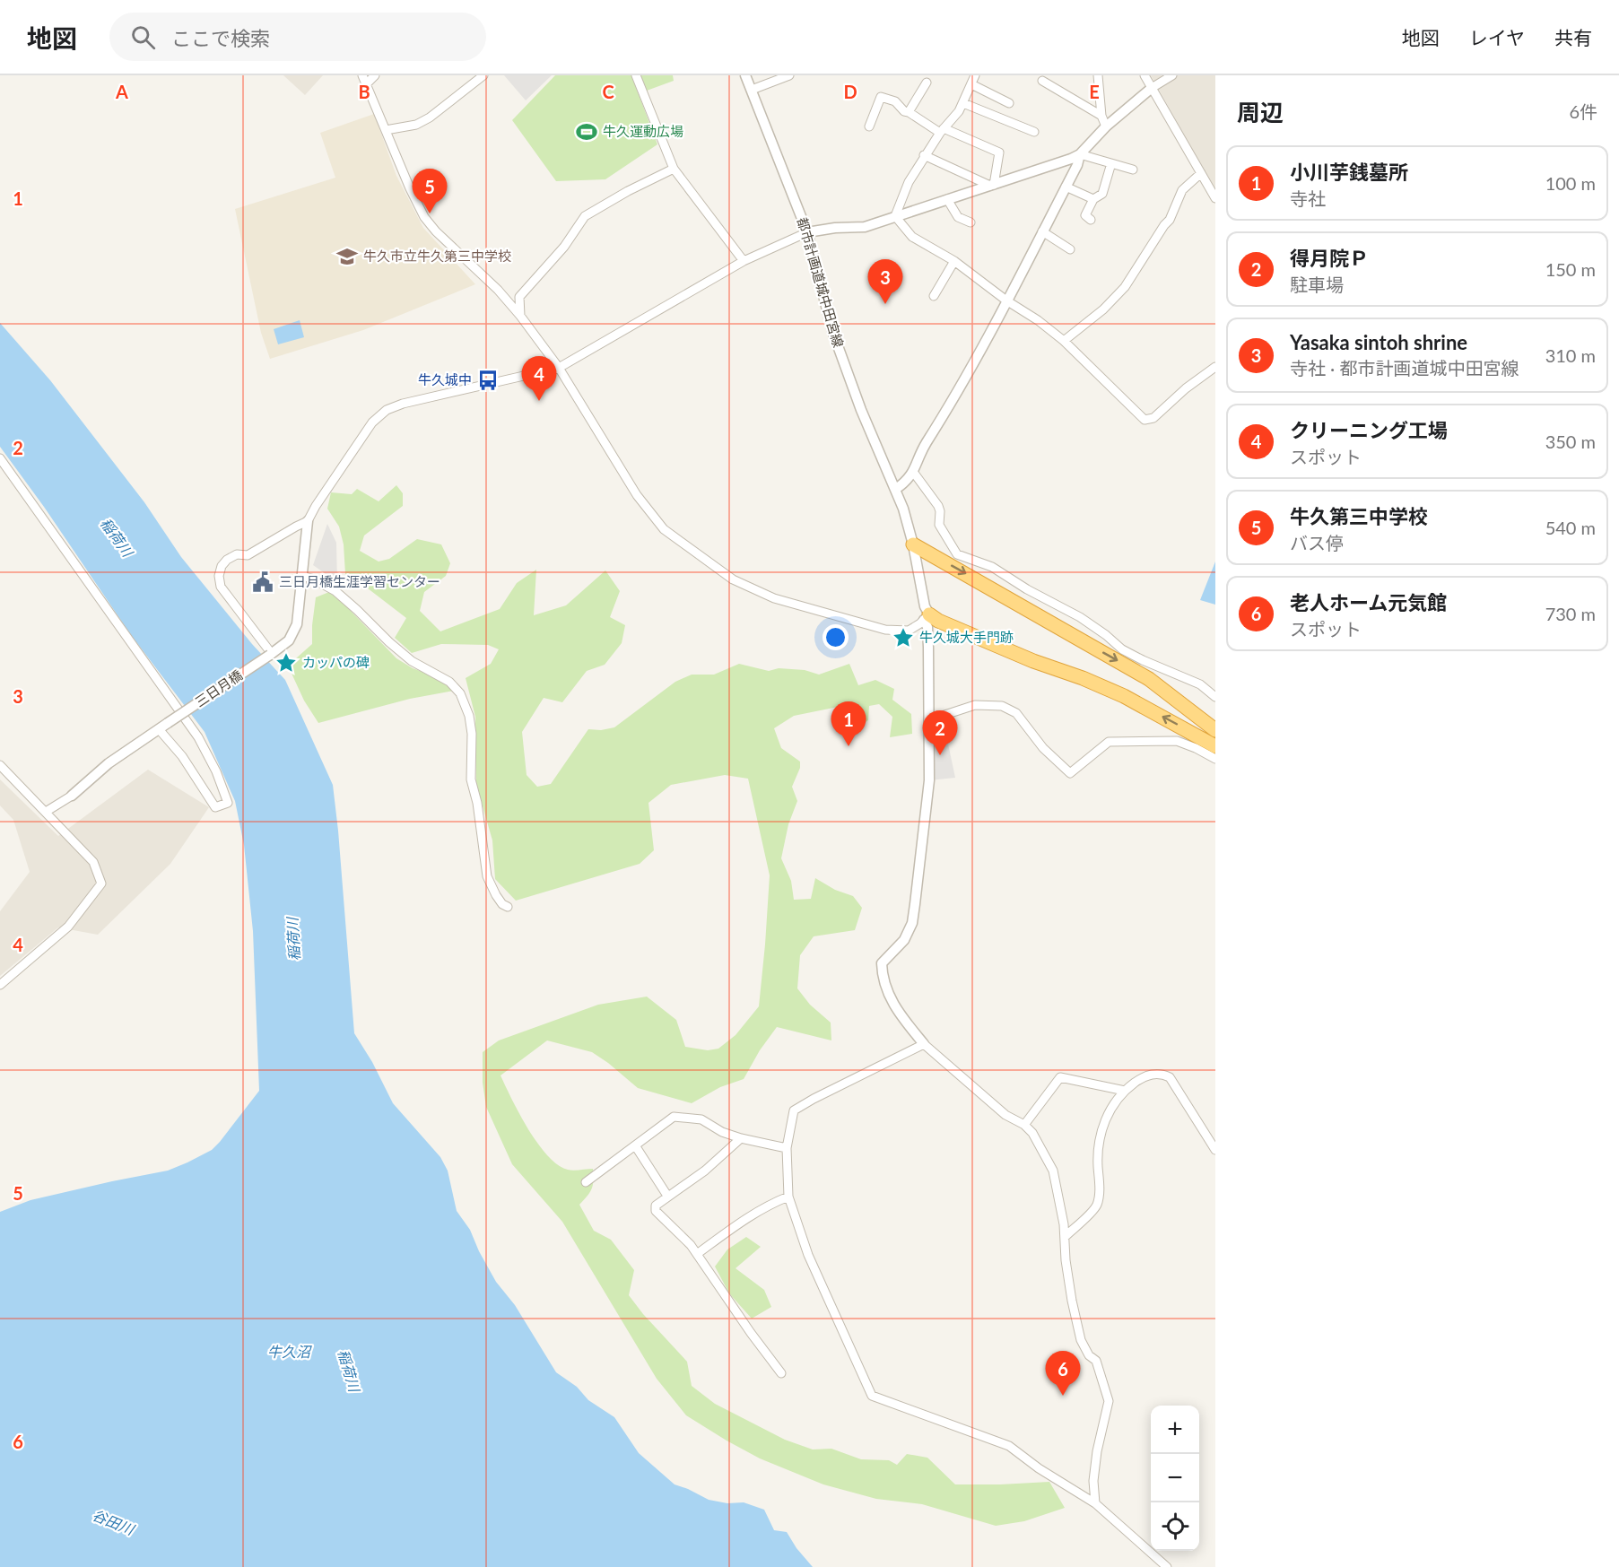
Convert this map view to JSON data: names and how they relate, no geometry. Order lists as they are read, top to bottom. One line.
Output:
{"streets":{"street":["都市計画道城中田宮線","三日月橋"]},"water":["稲荷川","牛久沼","谷田川"],"places":{"sports":["牛久運動広場"],"school or university":["牛久市立牛久第三中学校"],"bus stop":["牛久城中"],"public building":["三日月橋生涯学習センター"],"place":["牛久城大手門跡","カッパの碑"]},"page":{"header":"地図","search":"ここで検索","nav":["地図","レイヤ","共有"],"heading":["周辺","6件"],"list":[{"mark":"1","name":"小川芋銭墓所","note":"寺社","value":"100 m"},{"mark":"2","name":"得月院Ｐ","note":"駐車場","value":"150 m"},{"mark":"3","name":"Yasaka sintoh shrine","note":"寺社 · 都市計画道城中田宮線","value":"310 m"},{"mark":"4","name":"クリーニング工場","note":"スポット","value":"350 m"},{"mark":"5","name":"牛久第三中学校","note":"バス停","value":"540 m"},{"mark":"6","name":"老人ホーム元気館","note":"スポット","value":"730 m"}],"pins":["5","3","4","1","2","6"],"map_buttons":["+","−"]},"grid":{"columns":["A","B","C","D","E"],"rows":["1","2","3","4","5","6"]}}
